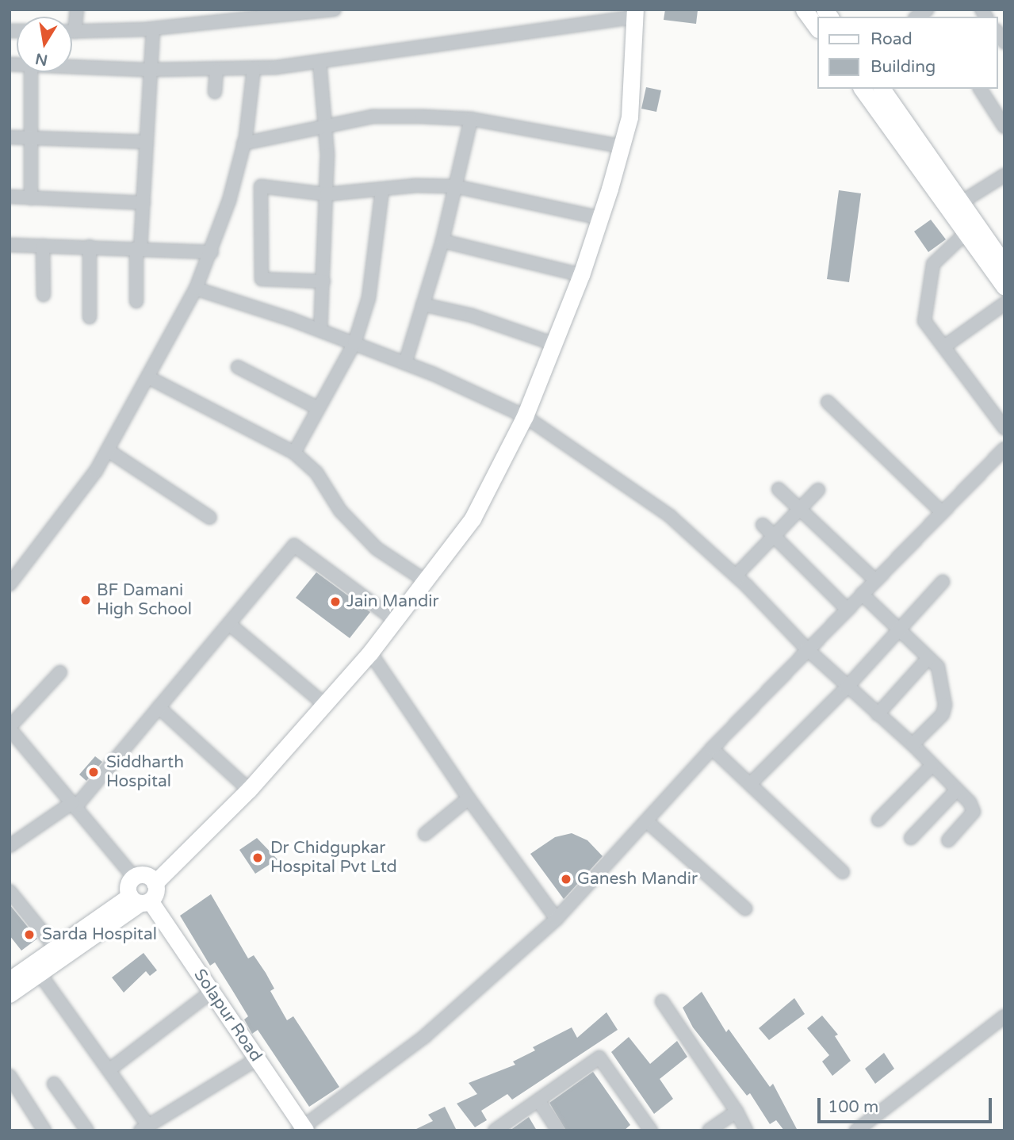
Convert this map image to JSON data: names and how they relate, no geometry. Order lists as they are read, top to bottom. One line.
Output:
{"streets":{"main road":["Solapur Road"]},"places":["BF Damani High School","Jain Mandir","Siddharth Hospital","Dr Chidgupkar Hospital Pvt Ltd","Ganesh Mandir","Sarda Hospital"],"legend":["Road","Building"],"scale_bar":"100 m","north":"bottom"}
